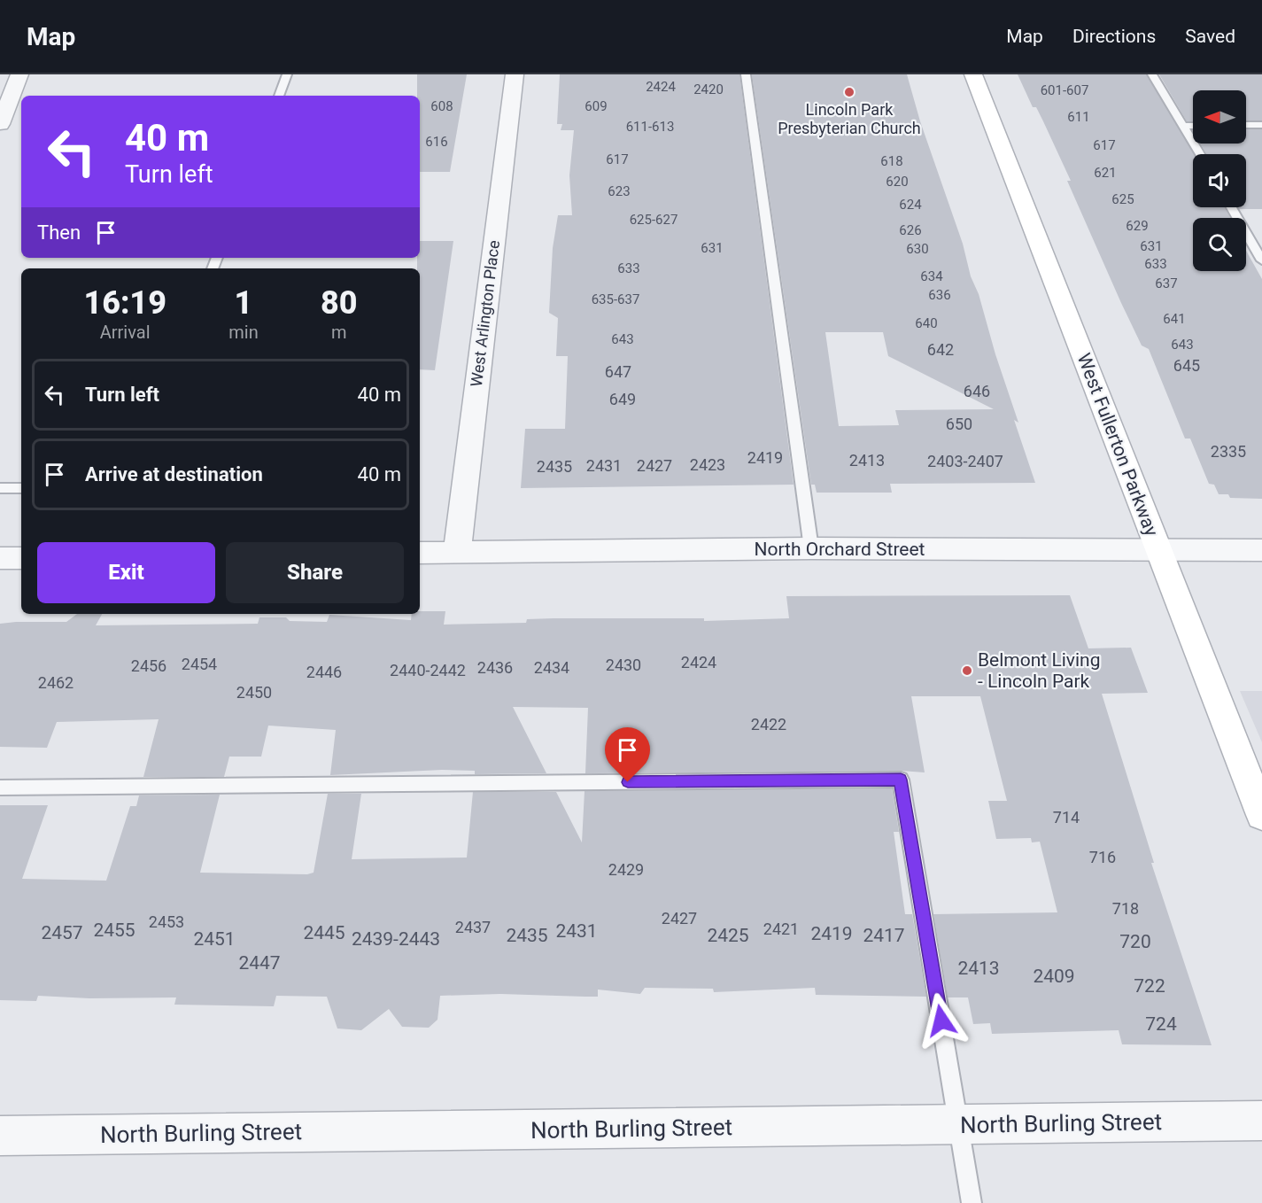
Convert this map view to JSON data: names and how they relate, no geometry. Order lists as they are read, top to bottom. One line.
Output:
{"streets":{"main road":["West Fullerton Parkway"],"street":["West Arlington Place","North Orchard Street","North Burling Street"]},"crossings":[["West Arlington Place","North Orchard Street"],["West Fullerton Parkway","North Orchard Street"]],"places":["Lincoln Park Presbyterian Church","Belmont Living - Lincoln Park"],"house_numbers":["2424","2420","601-607","608","609","611","611-613","616","617","617","618","621","620","623","625","624","625-627","629","626","631","631","630","633","633","634","637","636","635-637","641","640","643","643","642","645","647","646","649","650","2335","2419","2413","2403-2407","2423","2431","2427","2435","2424","2454","2430","2456","2436","2434","2440-2442","2446","2462","2450","2422","714","716","2429","718","2427","2453","2437","2421","2455","2431","2457","2445","2419","2435","2425","2417","2451","2439-2443","720","2447","2413","2409","722","724"],"north":"left","page":{"header":"Map","nav":["Map","Directions","Saved"],"turn":["40 m","Turn left"],"then":"Then","eta":["16:19","Arrival","1","min","80","m"],"list":[{"name":"Turn left","value":"40 m"},{"name":"Arrive at destination","value":"40 m"}],"buttons":["Exit","Share"]}}
